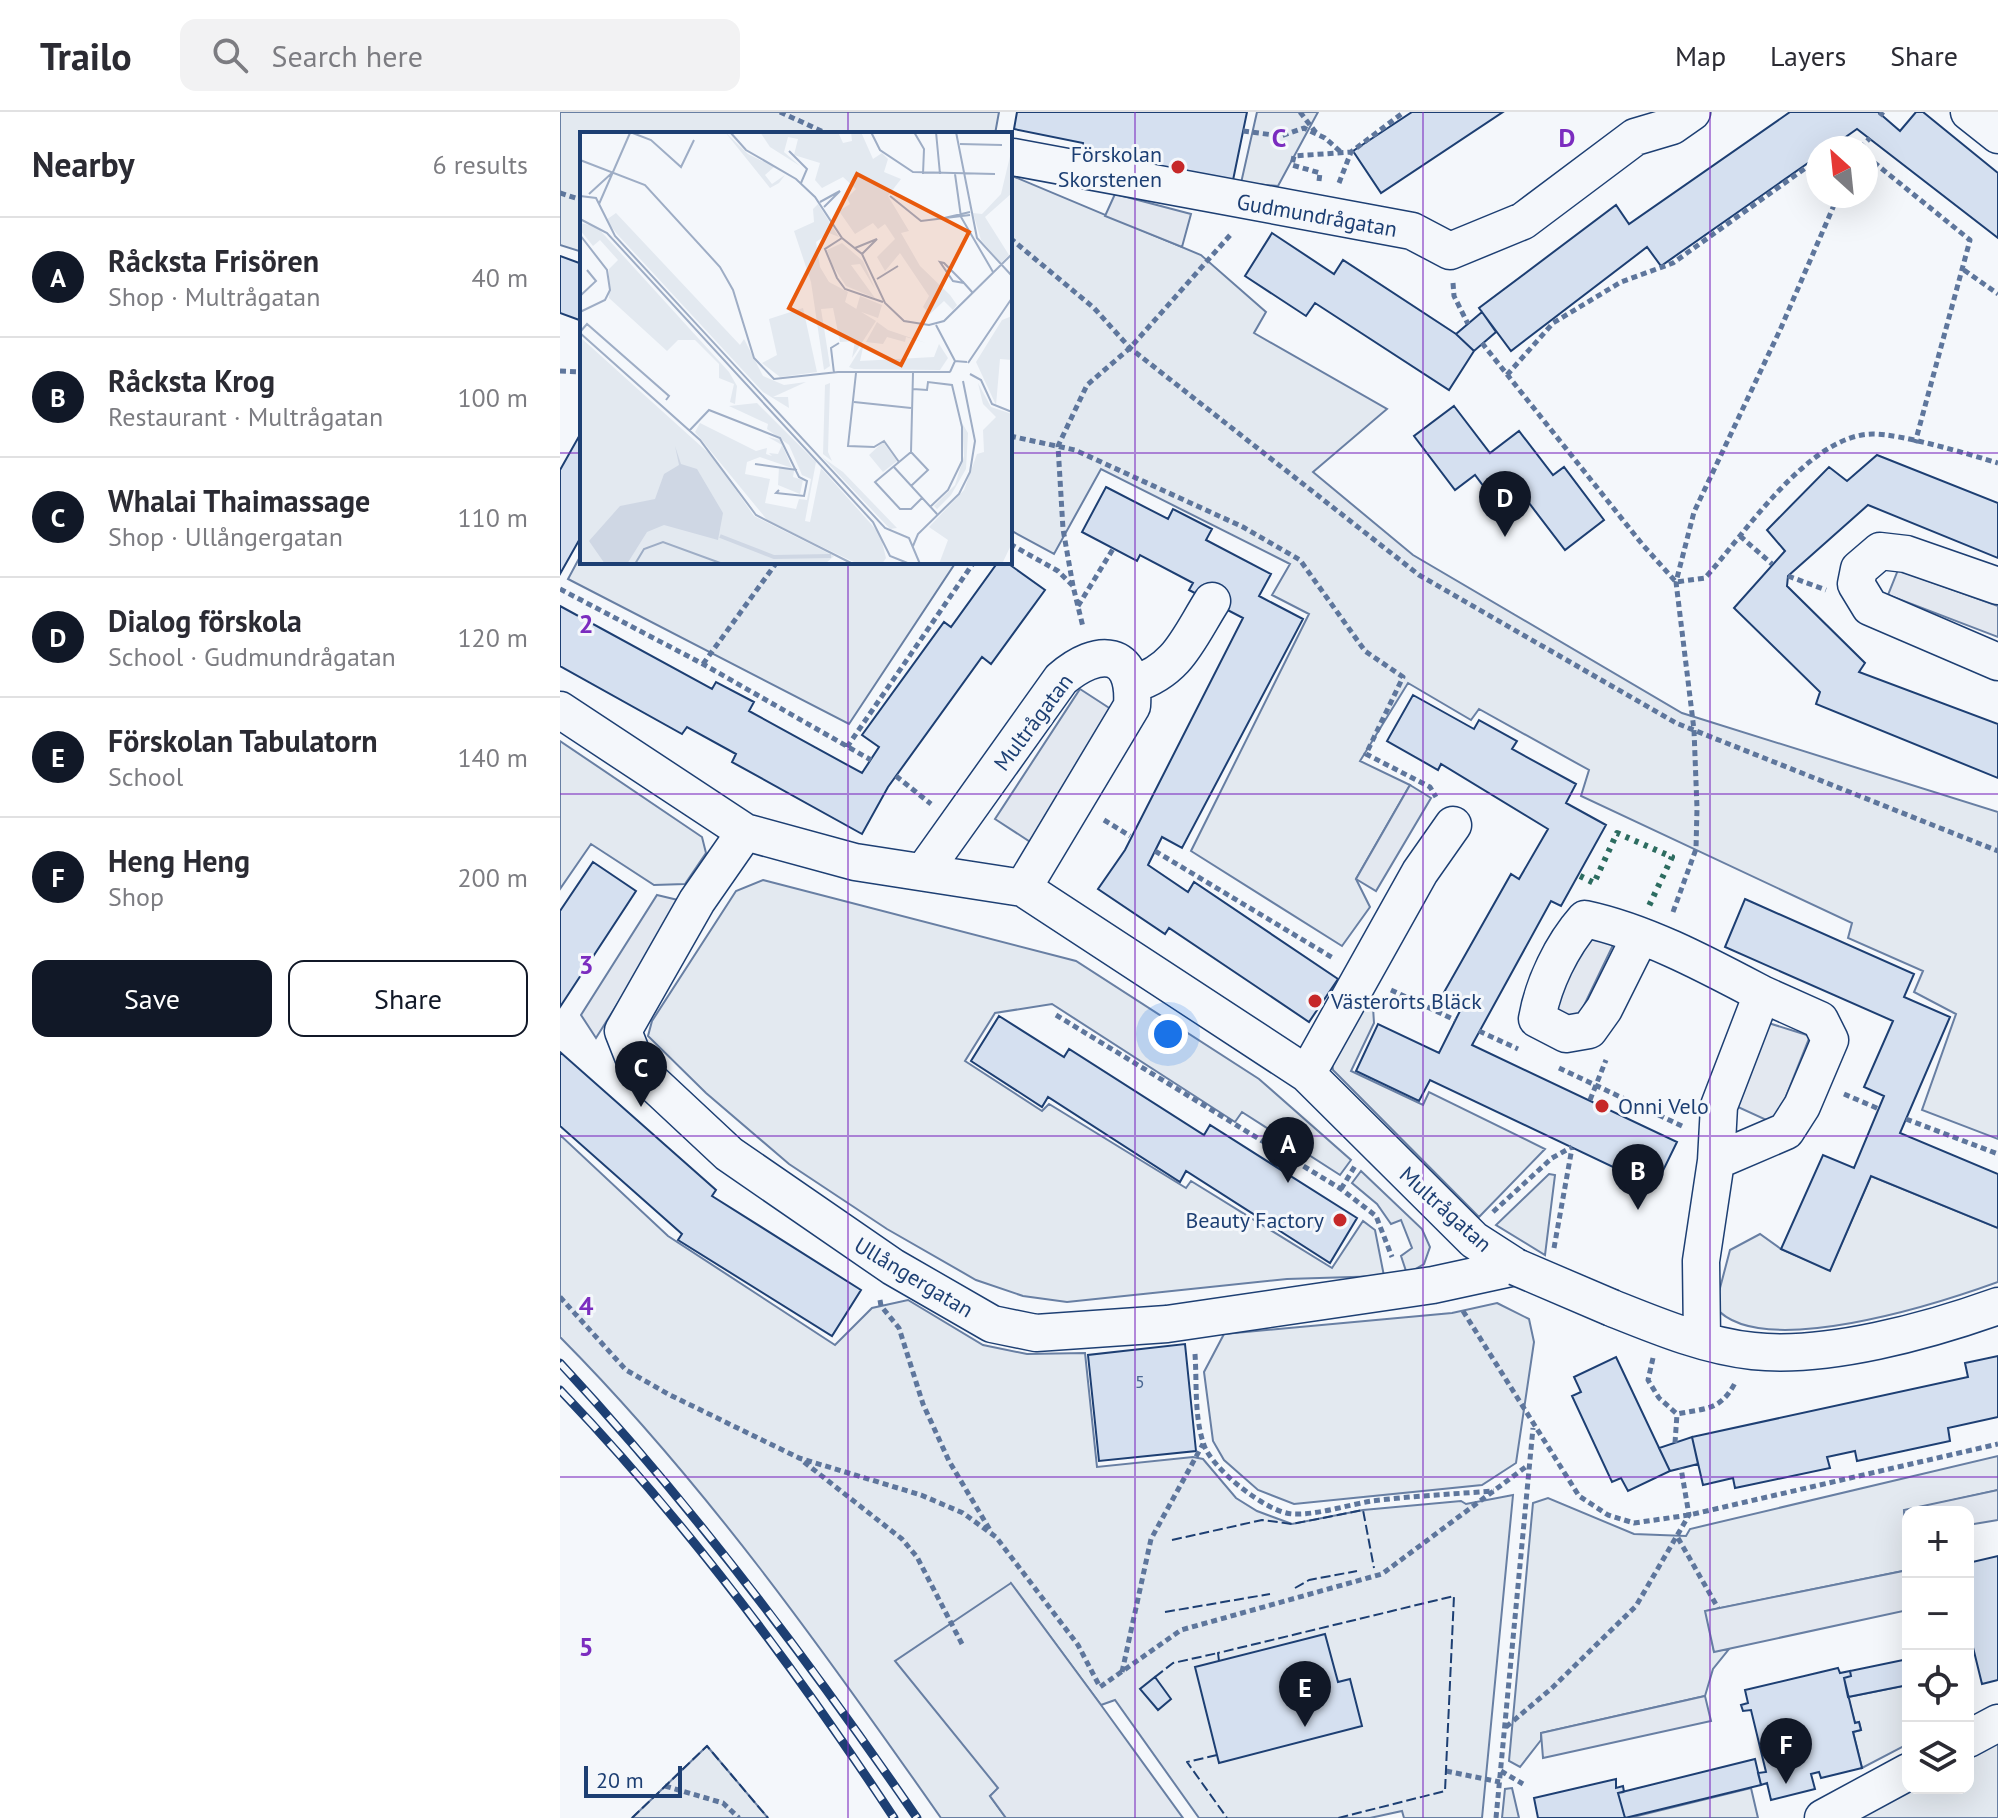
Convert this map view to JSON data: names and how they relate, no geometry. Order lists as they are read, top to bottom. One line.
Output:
{"streets":{"street":["Gudmundrågatan","Multrågatan","Ullångergatan"]},"crossings":[["Multrågatan","Ullångergatan"]],"places":["Förskolan Skorstenen","Västerorts Bläck","Onni Velo","Beauty Factory"],"house_numbers":["5"],"scale_bar":"20 m","north":"top left","page":{"header":"Trailo","search":"Search here","nav":["Map","Layers","Share"],"heading":["Nearby","6 results"],"list":[{"mark":"A","name":"Råcksta Frisören","note":"Shop · Multrågatan","value":"40 m"},{"mark":"B","name":"Råcksta Krog","note":"Restaurant · Multrågatan","value":"100 m"},{"mark":"C","name":"Whalai Thaimassage","note":"Shop · Ullångergatan","value":"110 m"},{"mark":"D","name":"Dialog förskola","note":"School · Gudmundrågatan","value":"120 m"},{"mark":"E","name":"Förskolan Tabulatorn","note":"School","value":"140 m"},{"mark":"F","name":"Heng Heng","note":"Shop","value":"200 m"}],"pins":["D","C","A","B","E","F"],"buttons":["Save","Share"],"map_buttons":["+","−"],"scale":"20 m"},"grid":{"columns":["C","D"],"rows":["2","3","4","5"]}}
